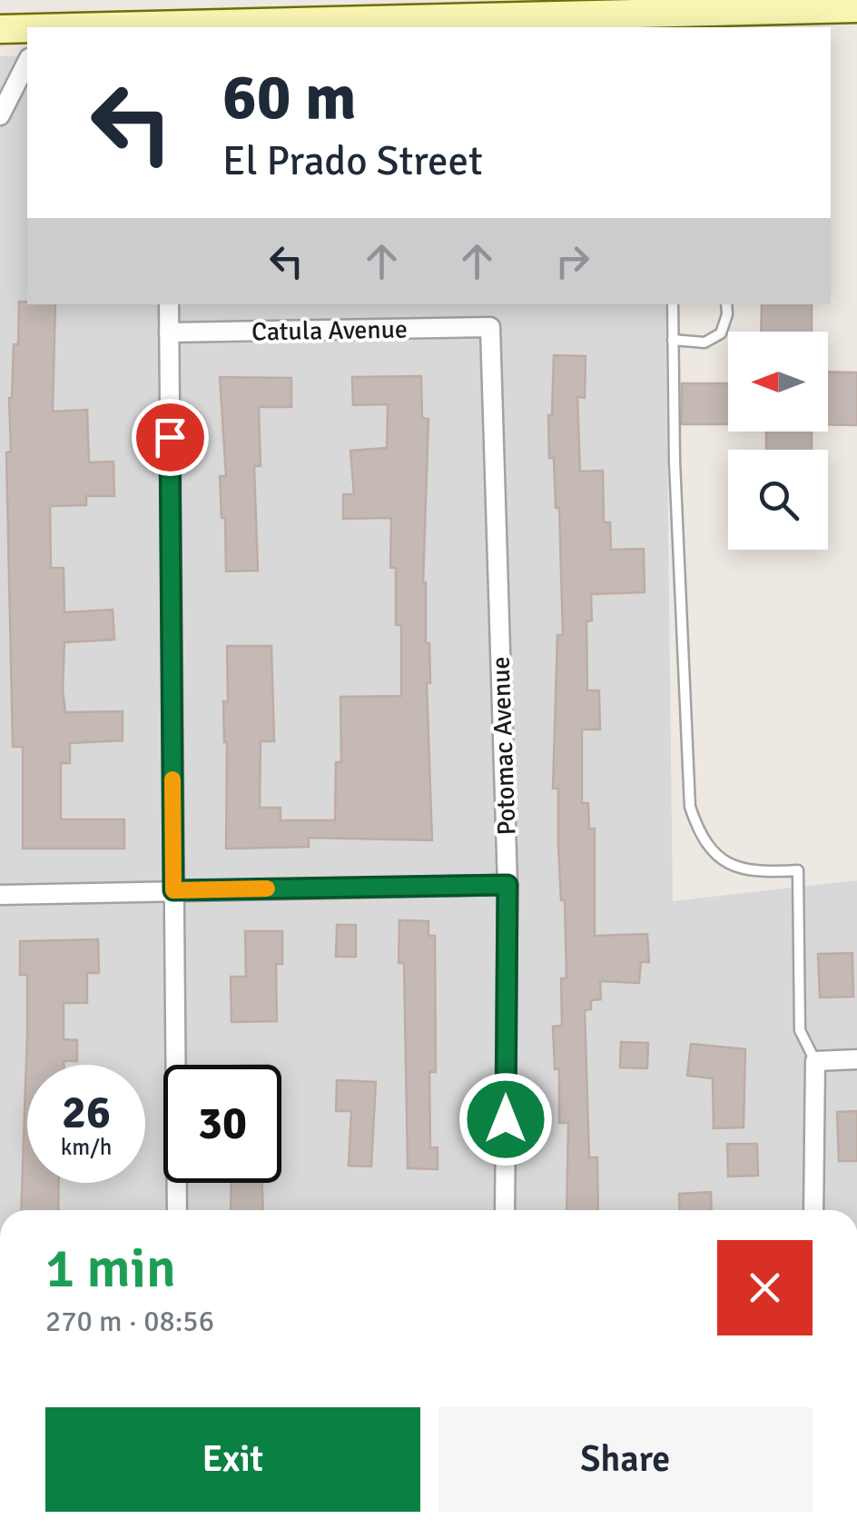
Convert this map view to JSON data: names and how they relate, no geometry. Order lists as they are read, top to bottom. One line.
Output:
{"streets":{"street":["Catula Avenue","Potomac Avenue"]},"crossings":[["Catula Avenue","Potomac Avenue"]],"north":"left","page":{"turn":["60 m","El Prado Street"],"speed":"26 km/h","limit":"30","heading":["1 min","270 m · 08:56"],"buttons":["Exit","Share"]}}
